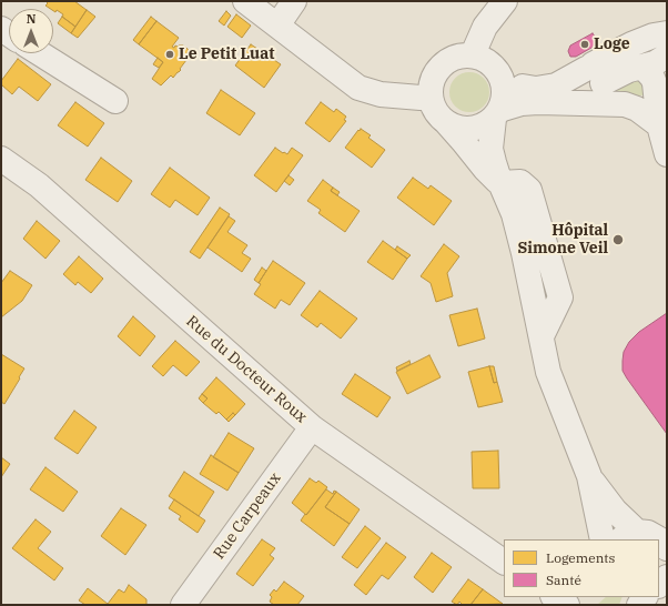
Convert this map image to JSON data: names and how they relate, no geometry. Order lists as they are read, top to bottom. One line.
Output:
{"streets":{"street":["Rue du Docteur Roux","Rue Carpeaux"]},"crossings":[["Rue du Docteur Roux","Rue Carpeaux"]],"places":["Loge","Le Petit Luat","Hôpital Simone Veil"],"legend":["Logements","Santé"],"north":"top"}
